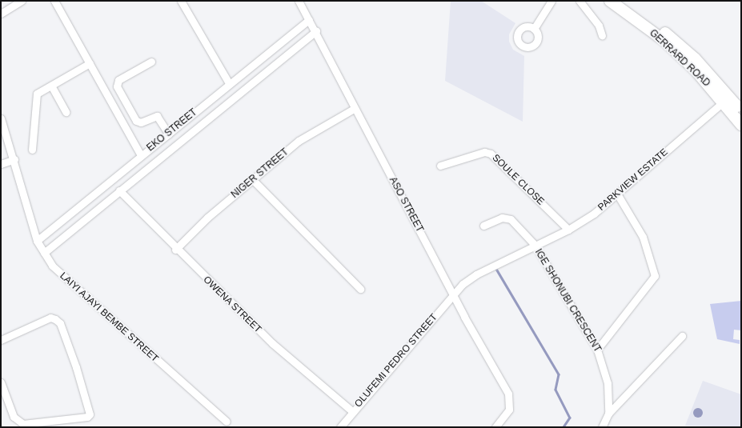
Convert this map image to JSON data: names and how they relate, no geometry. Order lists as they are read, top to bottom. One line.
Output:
{"streets":{"main road":["GERRARD ROAD"],"street":["EKO STREET","NIGER STREET","SOULE CLOSE","PARKVIEW ESTATE","ASO STREET","IGE SHONUBI CRESCENT","OWENA STREET","LAIYI AJAYI BEMBE STREET","OLUFEMI PEDRO STREET"]},"crossings":[["GERRARD ROAD","PARKVIEW ESTATE"],["EKO STREET","ASO STREET"],["EKO STREET","OWENA STREET"],["EKO STREET","LAIYI AJAYI BEMBE STREET"],["NIGER STREET","ASO STREET"],["NIGER STREET","OWENA STREET"],["SOULE CLOSE","PARKVIEW ESTATE"],["PARKVIEW ESTATE","ASO STREET"],["PARKVIEW ESTATE","IGE SHONUBI CRESCENT"],["PARKVIEW ESTATE","OLUFEMI PEDRO STREET"],["ASO STREET","OLUFEMI PEDRO STREET"],["OWENA STREET","OLUFEMI PEDRO STREET"]]}
